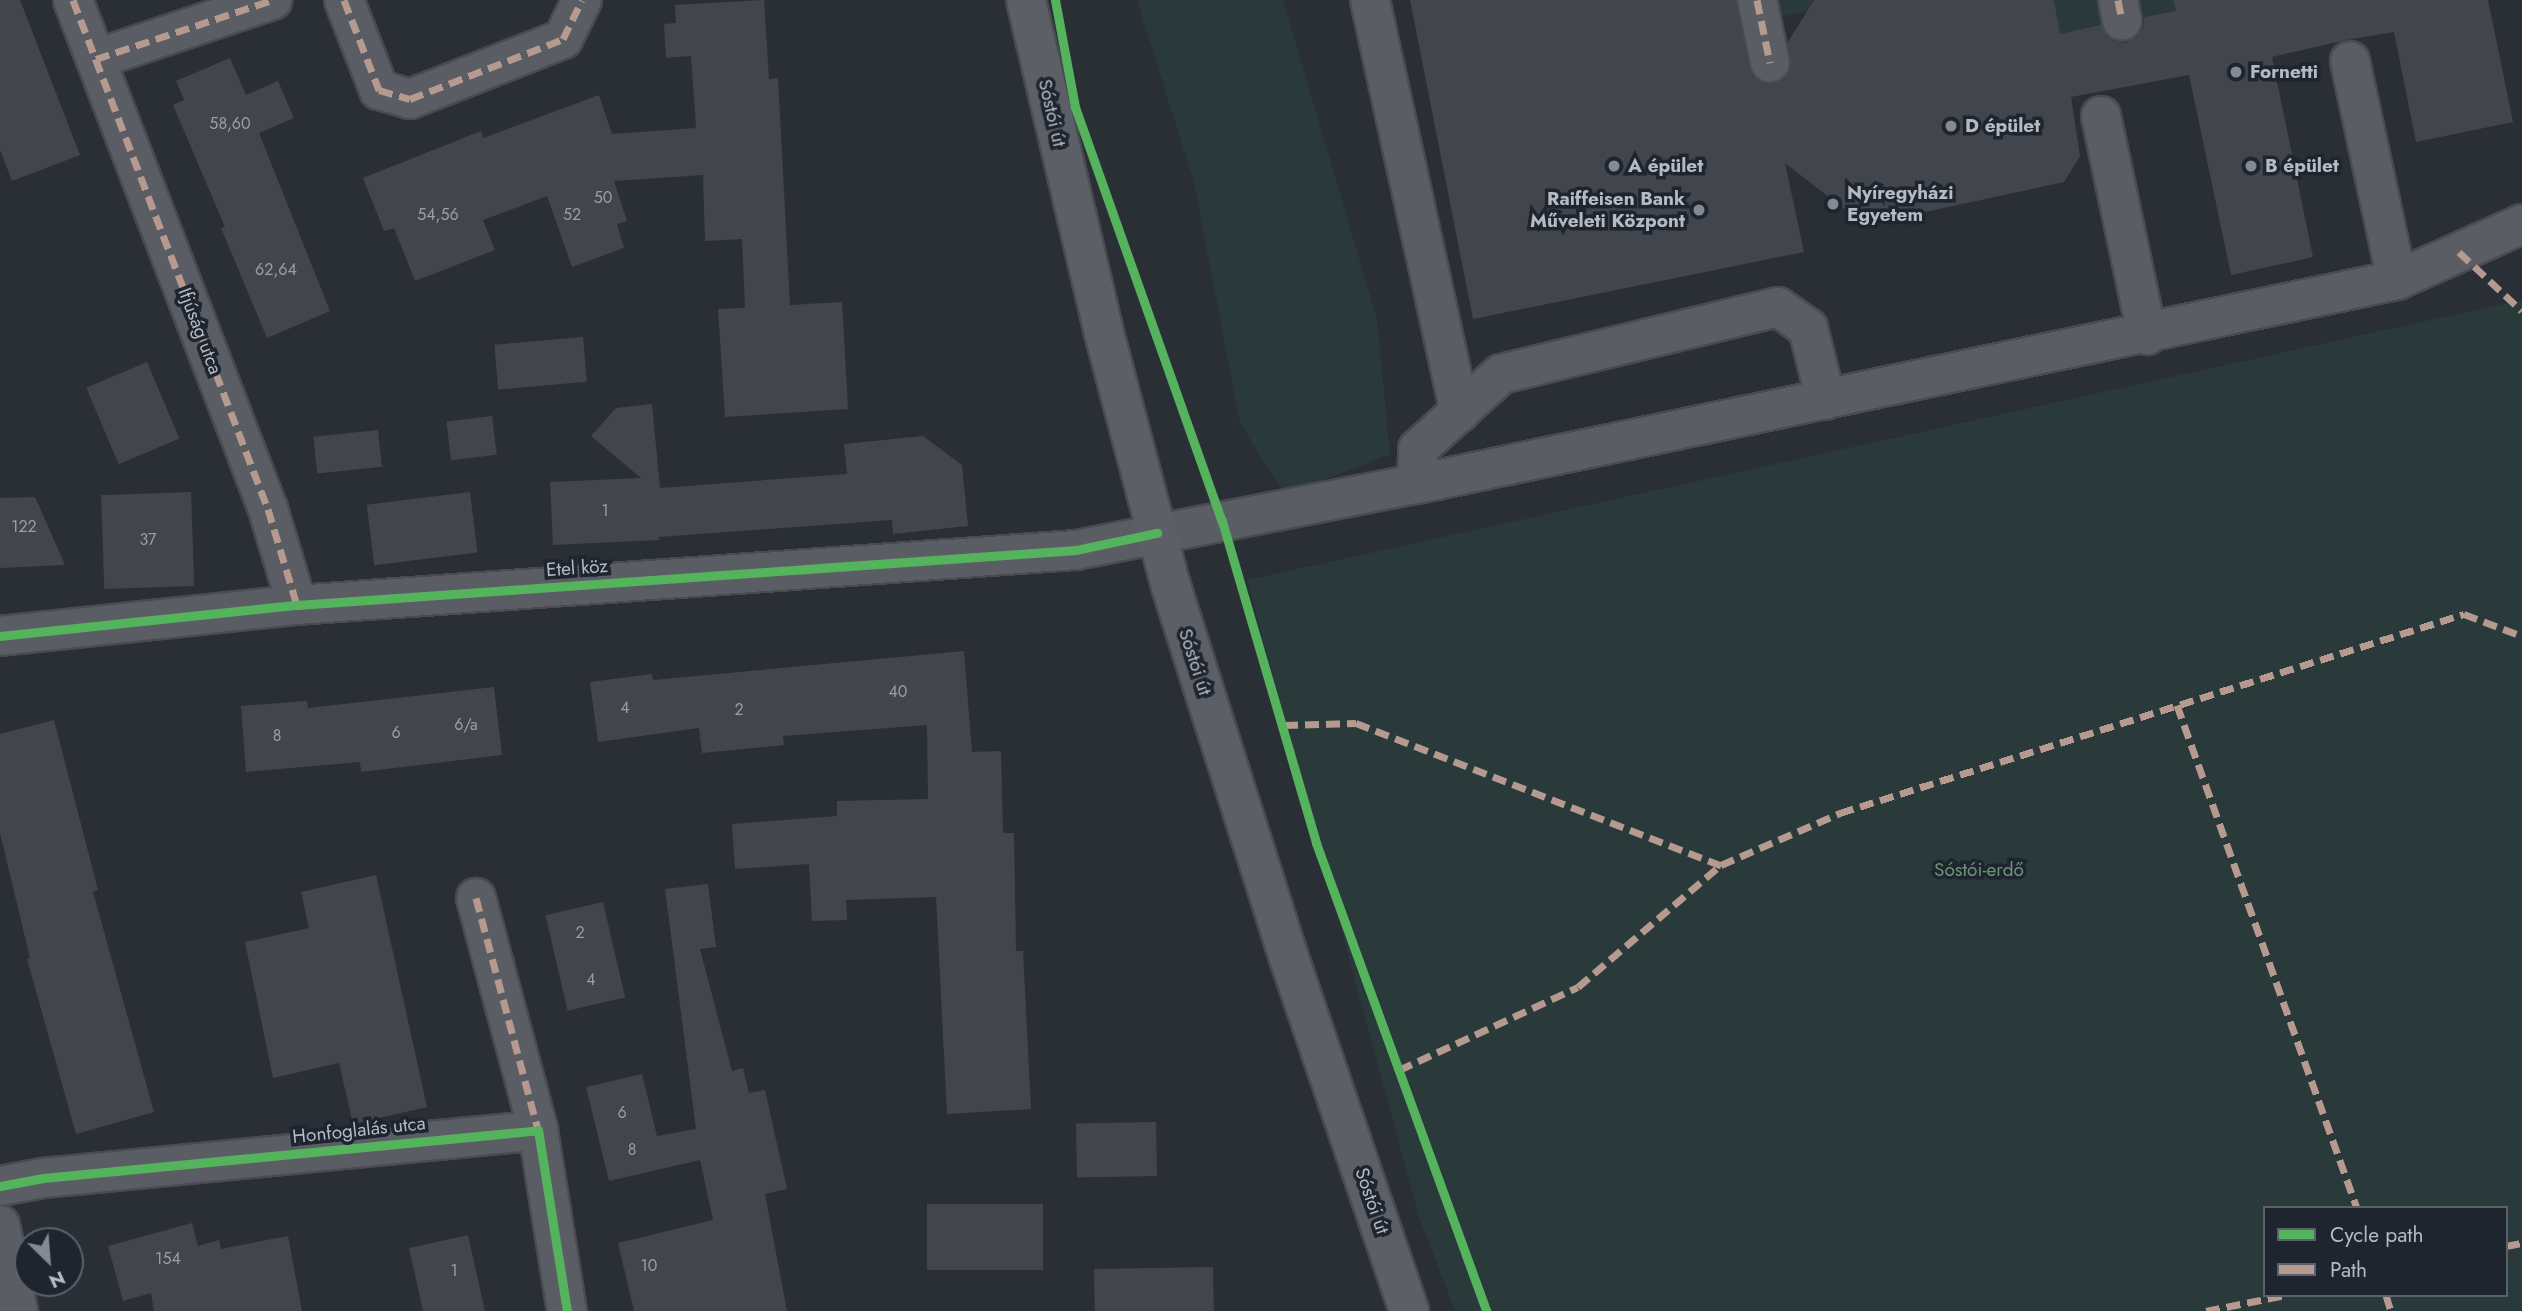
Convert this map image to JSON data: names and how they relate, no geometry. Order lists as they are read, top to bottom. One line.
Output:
{"streets":{"main road":["Sóstói út"],"street":["Ifjúság utca","Etel köz","Honfoglalás utca"]},"crossings":[["Sóstói út","Etel köz"],["Ifjúság utca","Etel köz"]],"parks":["Sóstói-erdő"],"places":["Fornetti","D épület","A épület","B épület","Nyíregyházi Egyetem","Raiffeisen Bank Műveleti Központ"],"house_numbers":["58,60","50","54,56","52","62,64","1","122","37","40","4","2","6/a","6","8","2","4","6","8","154","10","1"],"legend":["Cycle path","Path"],"north":"bottom right"}
